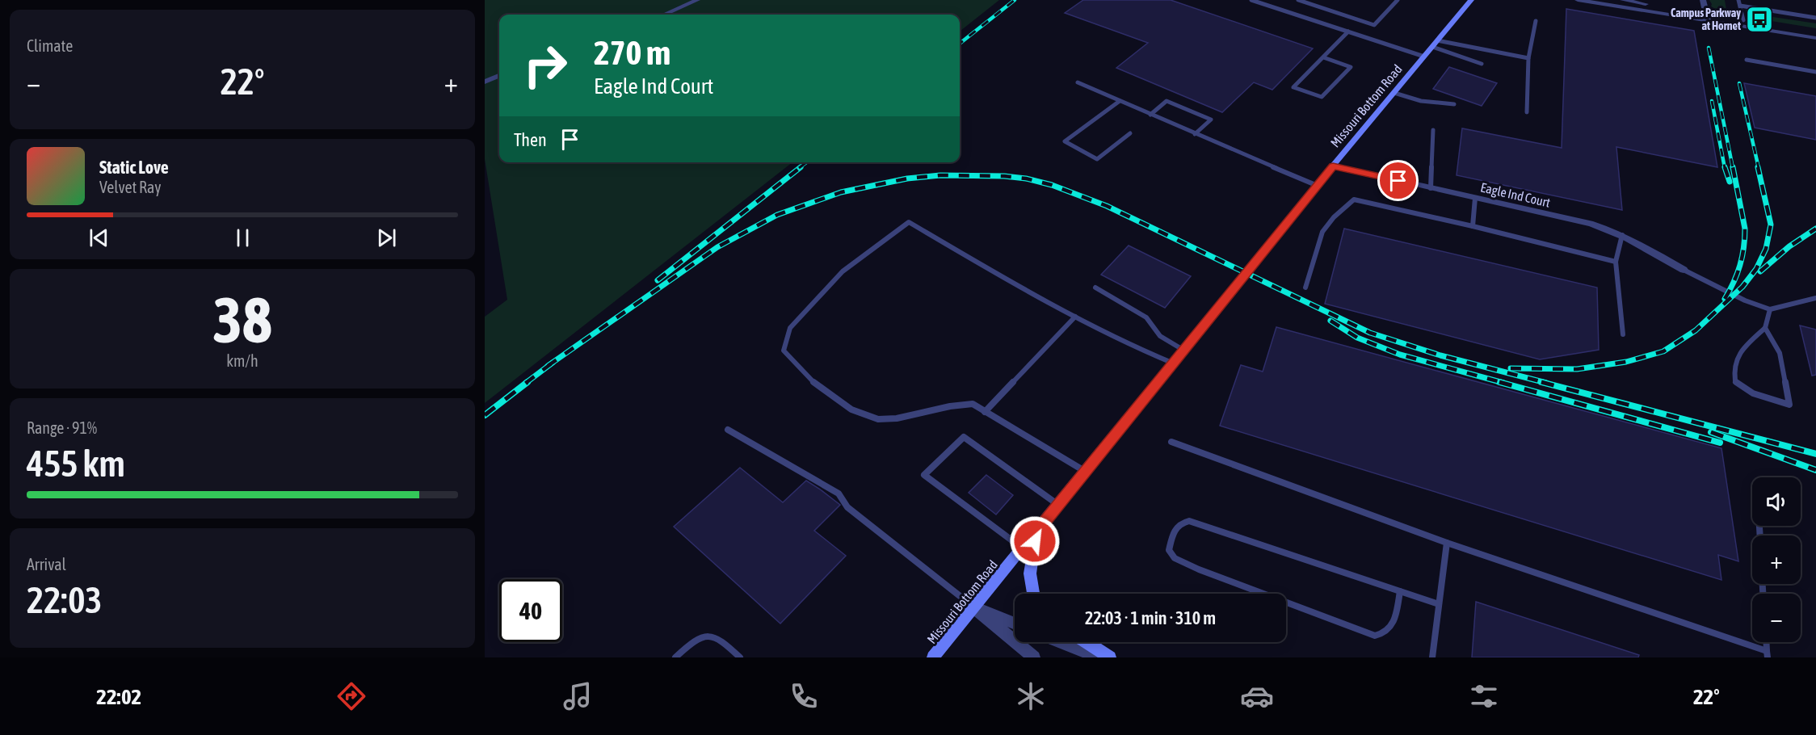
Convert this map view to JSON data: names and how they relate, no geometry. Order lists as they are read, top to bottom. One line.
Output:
{"streets":{"street":["Missouri Bottom Road","Eagle Ind Court"]},"crossings":[["Missouri Bottom Road","Eagle Ind Court"]],"places":{"bus stop":["Campus Parkway at Hornet"]},"page":{"tile":["Climate",["38","km/h"],["Range · 91%","455 km"],["Arrival","22:03"]],"turn":["270 m","Eagle Ind Court"],"heat":["−","22°","+"],"then":"Then","song":["Static Love","Velvet Ray"],"map_buttons":["+","−"],"limit":"40","trip":"22:03 · 1 min · 310 m","tabs":["22:02","22°"]}}
